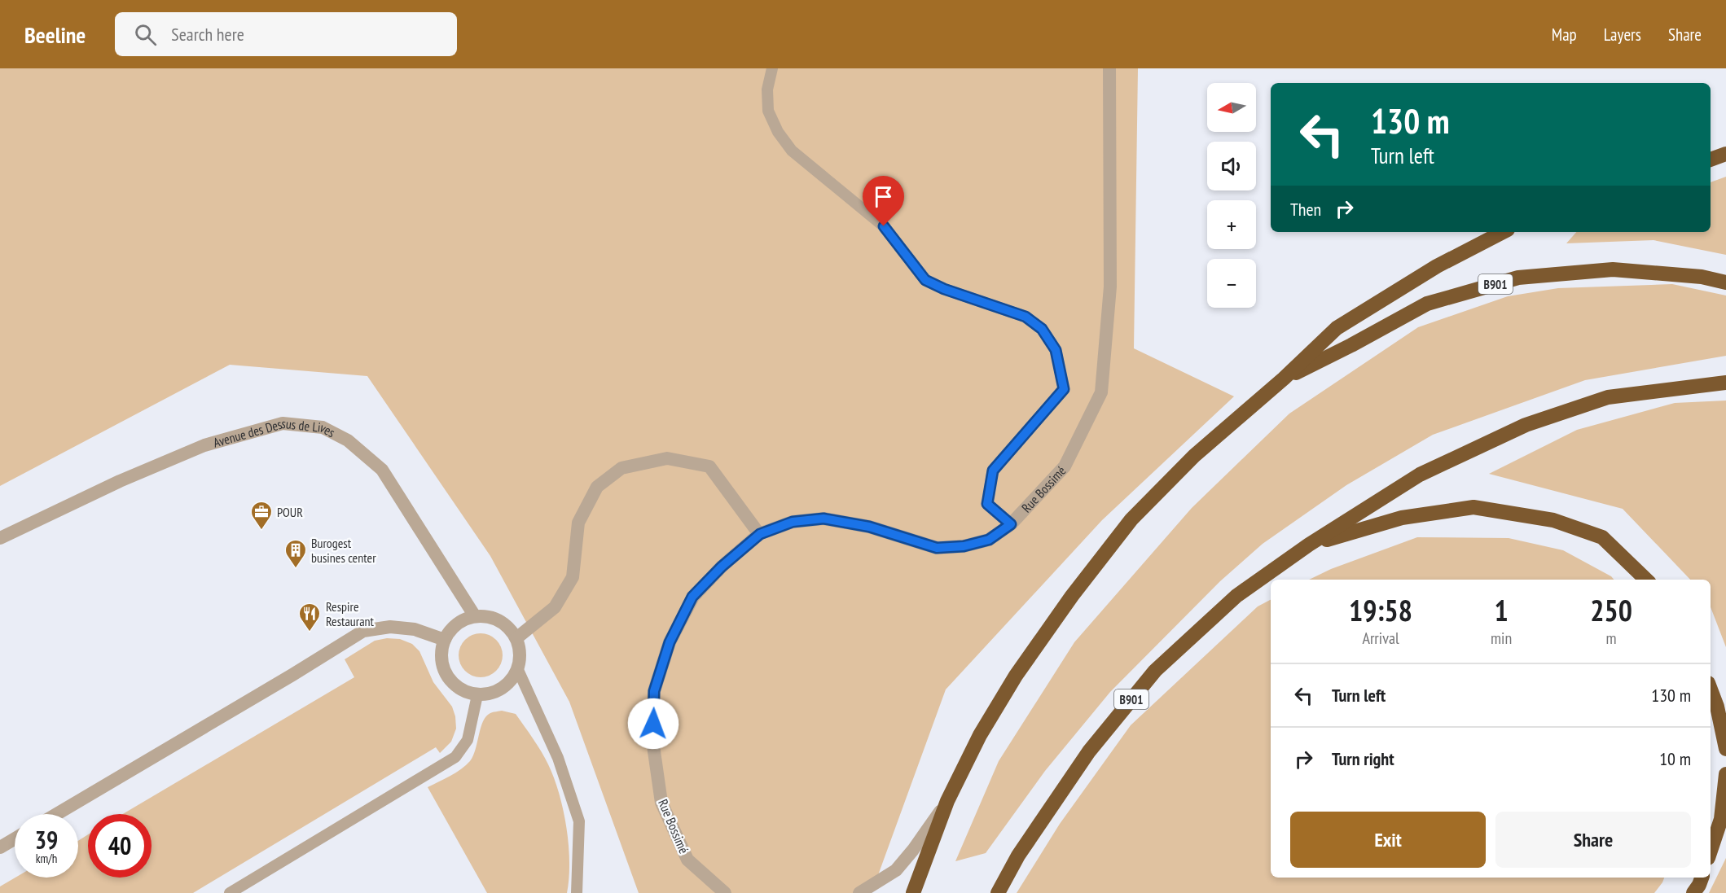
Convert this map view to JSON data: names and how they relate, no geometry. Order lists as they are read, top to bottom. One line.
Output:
{"streets":{"highway":["B901"],"street":["Avenue des Dessus de Lives","Rue Bossimé"]},"places":{"office":["POUR"],"building":["Burogest busines center"],"restaurant":["Respire Restaurant"]},"north":"left","page":{"header":"Beeline","search":"Search here","nav":["Map","Layers","Share"],"map_buttons":["+","−"],"turn":["130 m","Turn left"],"then":"Then","eta":["19:58","Arrival","1","min","250","m"],"list":[{"name":"Turn left","value":"130 m"},{"name":"Turn right","value":"10 m"}],"buttons":["Exit","Share"],"speed":"39 km/h","limit":"40"}}
